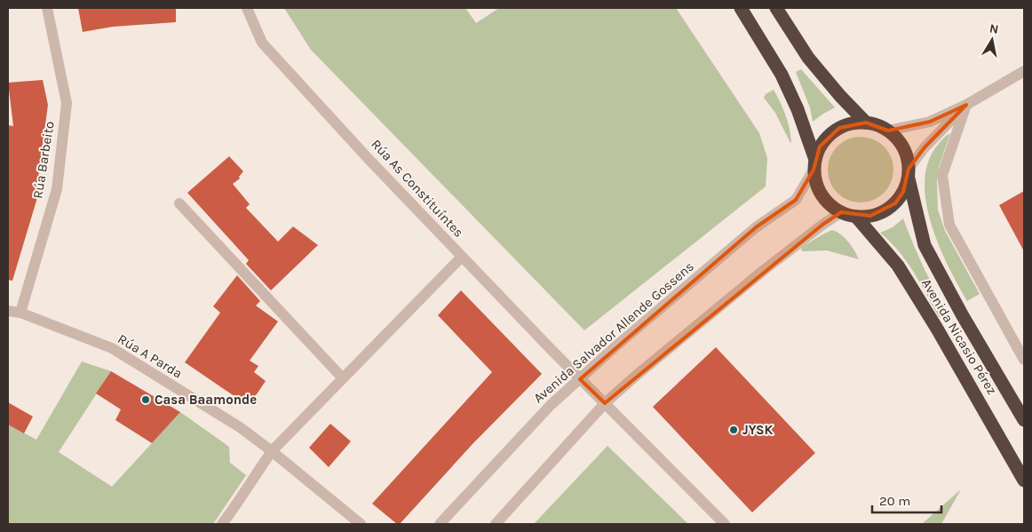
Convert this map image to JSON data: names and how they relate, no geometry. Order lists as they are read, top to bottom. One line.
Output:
{"streets":{"highway":["Avenida Nicasio Pérez"],"street":["Rúa Barbeito","Rúa As Constituíntes","Avenida Salvador Allende Gossens","Rúa A Parda"]},"crossings":[["Rúa Barbeito","Rúa A Parda"],["Rúa As Constituíntes","Avenida Salvador Allende Gossens"],["Avenida Salvador Allende Gossens","Avenida Nicasio Pérez"]],"places":["Casa Baamonde","JYSK"],"scale_bar":"20 m","north":"top"}
